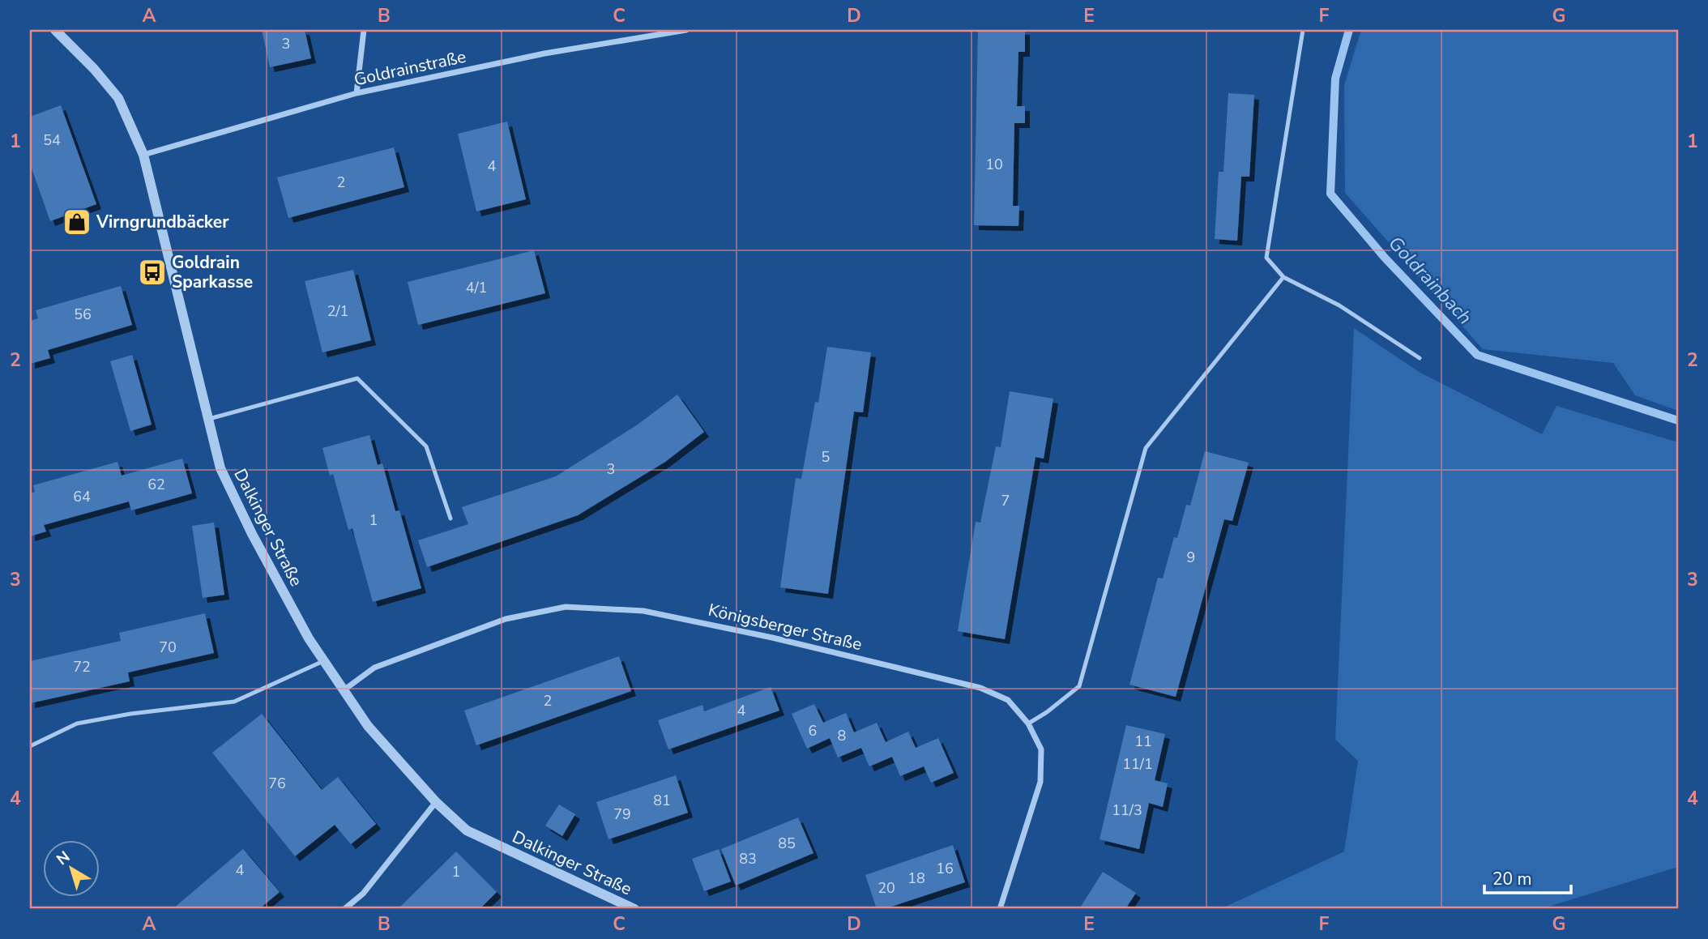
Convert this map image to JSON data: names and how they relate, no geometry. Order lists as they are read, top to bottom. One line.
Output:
{"streets":{"street":["Goldrainstraße","Dalkinger Straße","Königsberger Straße"]},"crossings":[["Goldrainstraße","Dalkinger Straße"],["Dalkinger Straße","Königsberger Straße"]],"water":["Goldrainbach"],"places":{"shop":["Virngrundbäcker"],"bus stop":["Goldrain Sparkasse"]},"house_numbers":["3","54","10","4","2","4/1","2/1","56","5","3","62","64","7","1","9","70","72","2","4","6","8","11","11/1","76","81","11/3","79","85","83","16","4","1","18","20"],"scale_bar":"20 m","north":"top left","grid":{"columns":["A","B","C","D","E","F","G"],"rows":["1","2","3","4"]}}
